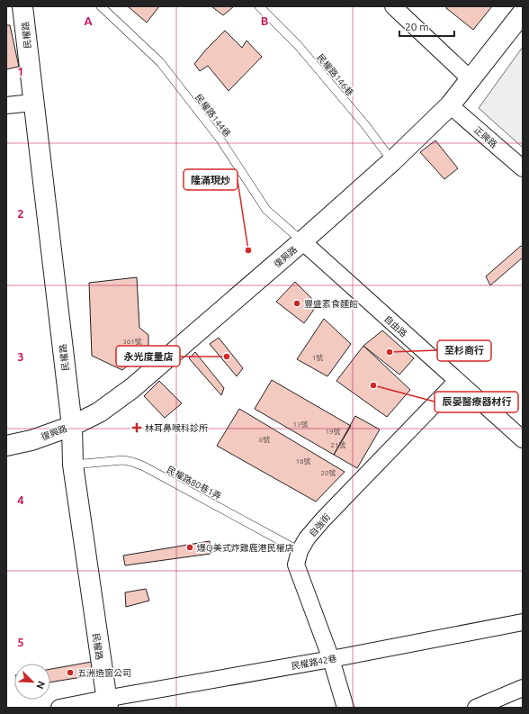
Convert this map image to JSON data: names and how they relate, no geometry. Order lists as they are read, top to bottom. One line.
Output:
{"streets":{"street":["民權路","正興路","復興路","自由路","自強街","民權路42巷"],"lane":["民權路146巷","民權路144巷","民權路80巷1弄"]},"crossings":[["民權路","復興路"],["民權路","民權路80巷1弄"],["民權路","民權路42巷"],["民權路146巷","復興路"],["民權路144巷","復興路"],["民權路144巷","自由路"],["正興路","復興路"],["復興路","自由路"],["自由路","自強街"],["民權路80巷1弄","自強街"],["自強街","民權路42巷"]],"places":{"other":["隆滿現炒","豐盛素食麵館","至杉商行","永光度量店","辰晏醫療器材行","爆Q美式炸雞鹿港民權店","五洲造窗公司"],"health":["林耳鼻喉科診所"]},"house_numbers":["361號","1號","13號","19號","8號","21號","16號","20號"],"scale_bar":"20 m","north":"bottom right","grid":{"columns":["A","B"],"rows":["1","2","3","4","5"]}}
